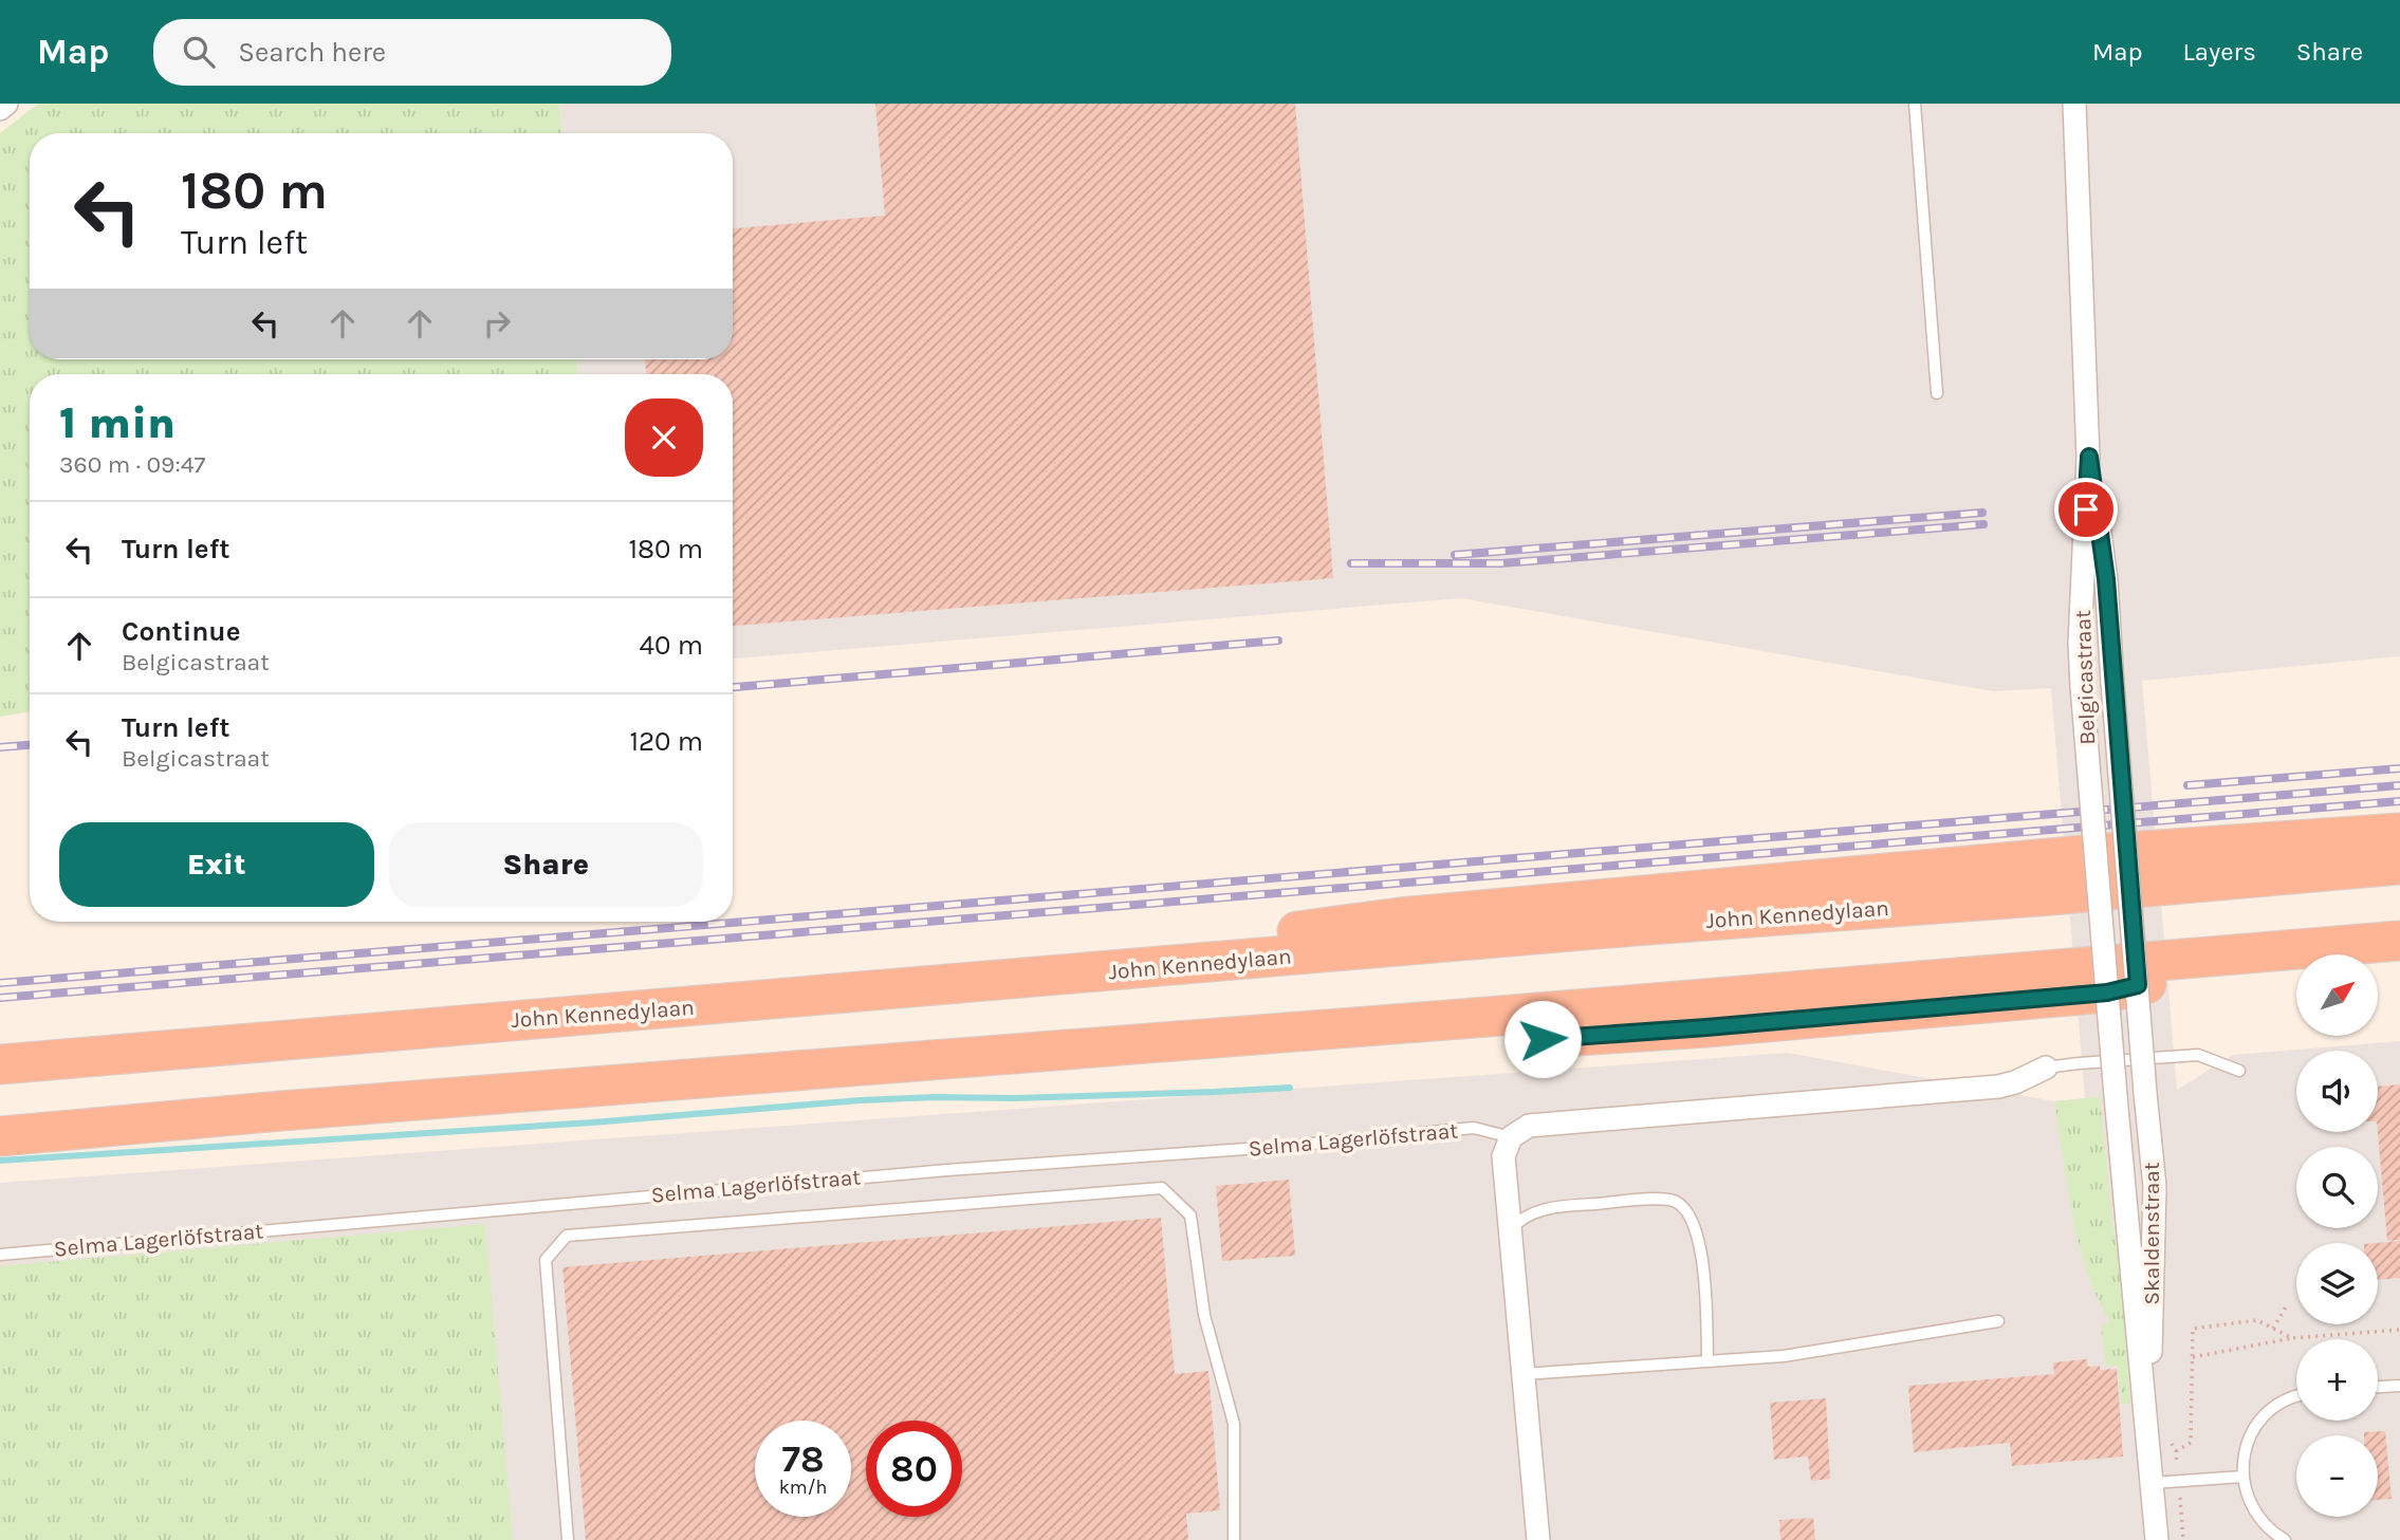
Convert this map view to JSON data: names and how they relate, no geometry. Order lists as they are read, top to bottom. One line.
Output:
{"streets":{"highway":["John Kennedylaan"],"street":["Belgicastraat","Skaldenstraat"],"lane":["Selma Lagerlöfstraat"]},"north":"top right","page":{"header":"Map","search":"Search here","nav":["Map","Layers","Share"],"turn":["180 m","Turn left"],"heading":["1 min","360 m · 09:47"],"list":[{"name":"Turn left","value":"180 m"},{"name":"Continue","note":"Belgicastraat","value":"40 m"},{"name":"Turn left","note":"Belgicastraat","value":"120 m"}],"buttons":["Exit","Share"],"map_buttons":["+","−"],"speed":"78 km/h","limit":"80"}}
